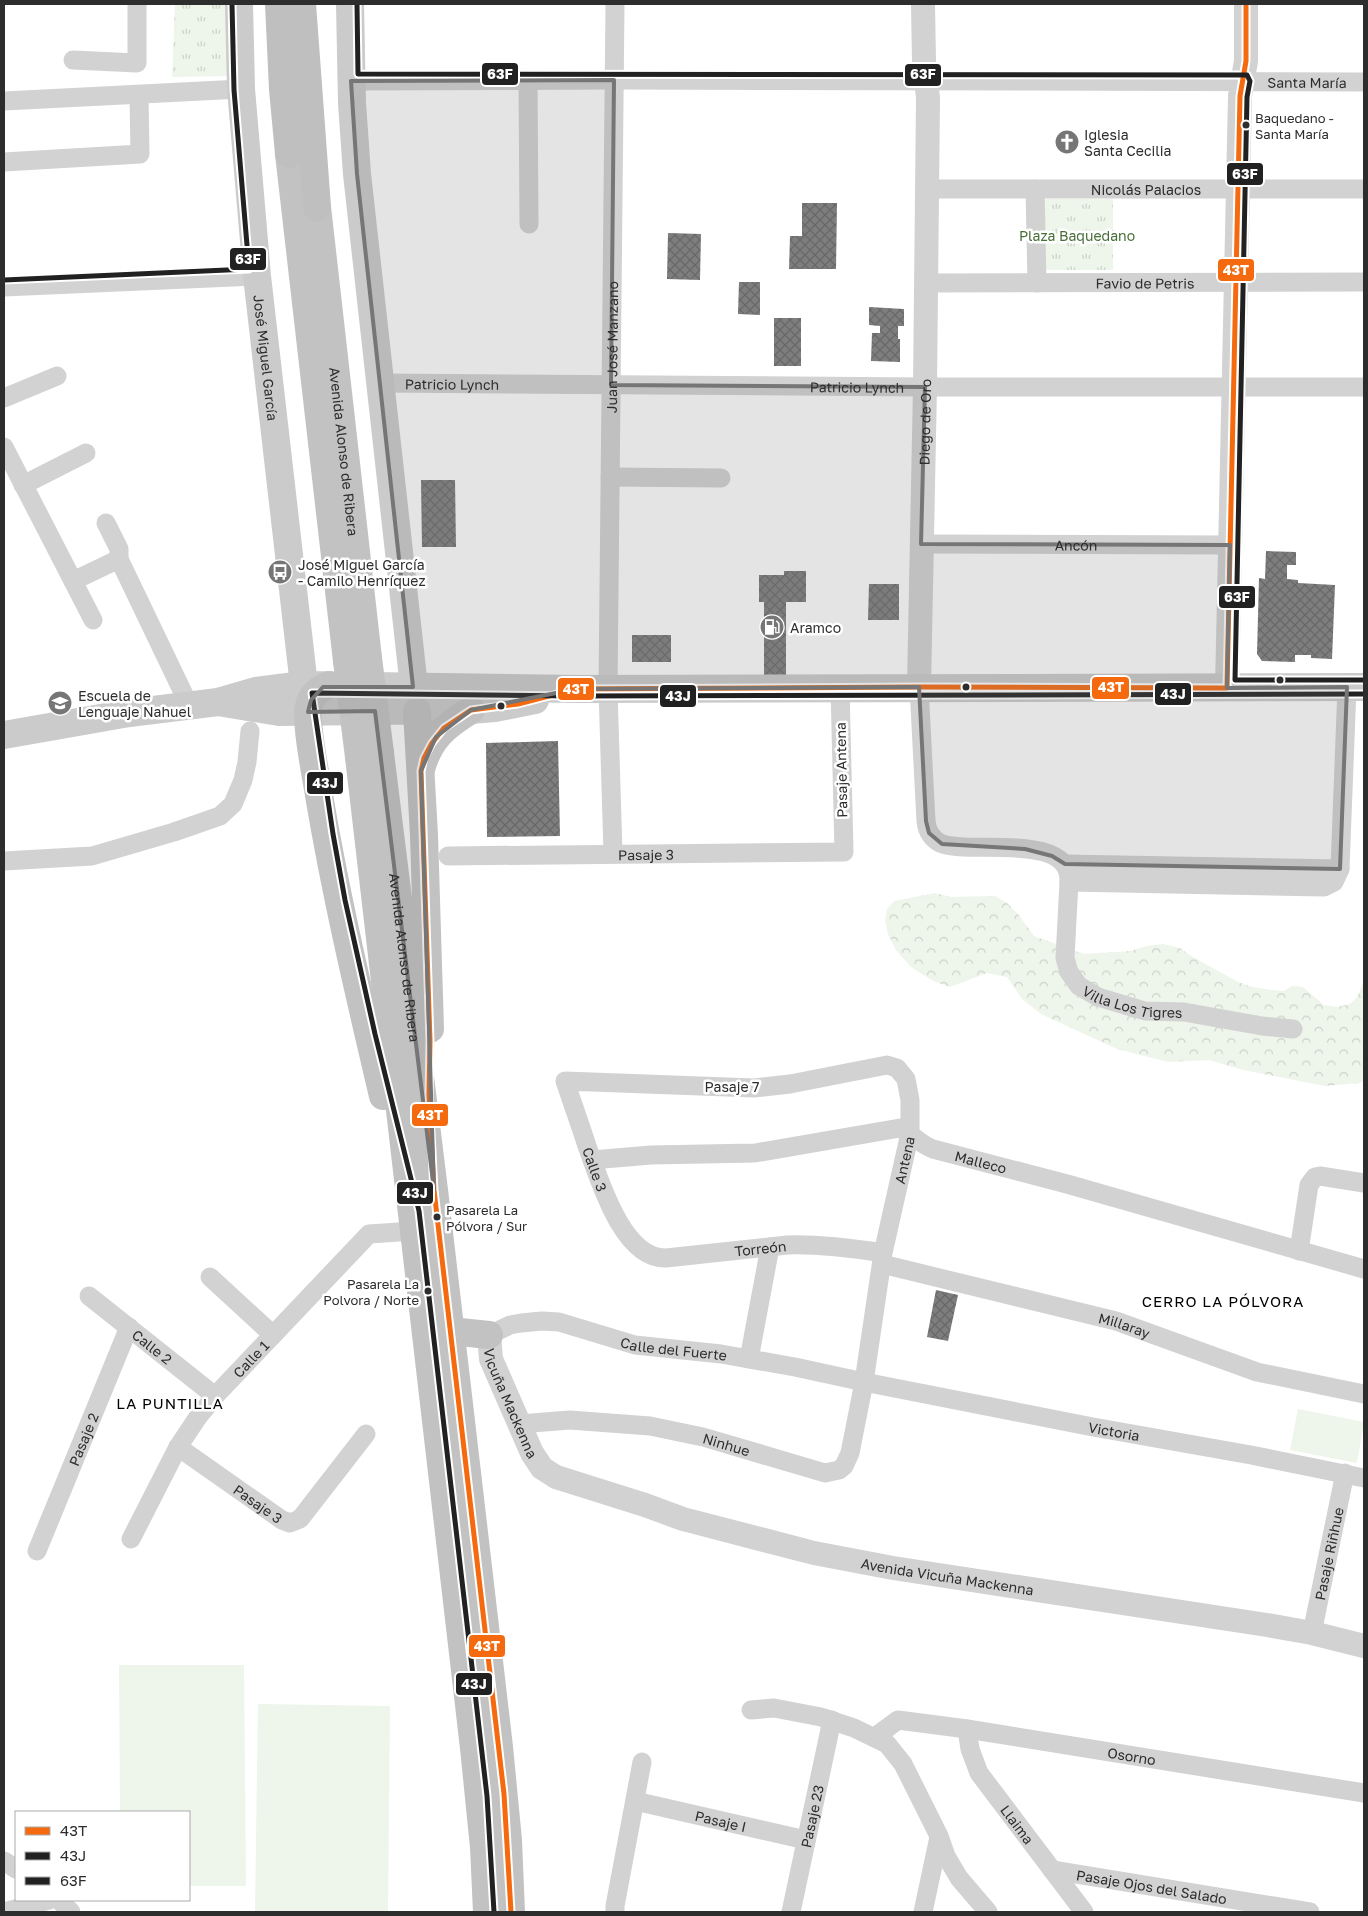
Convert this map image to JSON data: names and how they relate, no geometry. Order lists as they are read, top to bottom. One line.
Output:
{"streets":{"highway":["Avenida Alonso de Ribera"],"main road":["José Miguel García"],"street":["Santa María","Nicolás Palacios","Favio de Petris","Juan José Manzano","Patricio Lynch","Diego de Oro","Ancón","Pasaje Antena","Pasaje 3","Villa Los Tigres","Pasaje 7","Antena","Malleco","Calle 3","Torreón","Millaray","Calle 2","Calle del Fuerte","Calle 1","Vicuña Mackenna","Victoria","Pasaje 2","Ninhue","Pasaje Riñhue","Avenida Vicuña Mackenna","Osorno","Pasaje 23","Pasaje I","Llaima","Pasaje Ojos del Salado"]},"crossings":[["Santa María","Juan José Manzano"],["Santa María","Diego de Oro"],["Nicolás Palacios","Diego de Oro"],["Favio de Petris","Diego de Oro"],["Juan José Manzano","Patricio Lynch"],["Juan José Manzano","Pasaje 3"],["Patricio Lynch","Diego de Oro"],["Diego de Oro","Ancón"],["Diego de Oro","Villa Los Tigres"],["Avenida Alonso de Ribera","Calle 1"],["Pasaje Antena","Pasaje 3"],["Pasaje 3","Calle 1"],["Pasaje 7","Antena"],["Pasaje 7","Calle 3"],["Antena","Malleco"],["Antena","Torreón"],["Antena","Millaray"],["Antena","Calle del Fuerte"],["Antena","Victoria"],["Antena","Ninhue"],["Malleco","Calle 3"],["Calle 3","Torreón"],["Torreón","Millaray"],["Calle 2","Calle 1"],["Calle 2","Pasaje 2"],["Calle del Fuerte","Vicuña Mackenna"],["Calle del Fuerte","Victoria"],["Calle del Fuerte","Ninhue"],["Vicuña Mackenna","Ninhue"],["Vicuña Mackenna","Avenida Vicuña Mackenna"],["Victoria","Ninhue"],["Victoria","Pasaje Riñhue"],["Pasaje Riñhue","Avenida Vicuña Mackenna"],["Osorno","Llaima"],["Pasaje 23","Pasaje I"],["Llaima","Pasaje Ojos del Salado"]],"districts":["CERRO LA PÓLVORA","LA PUNTILLA"],"parks":["Plaza Baquedano"],"places":{"other":["Baquedano - Santa María","Pasarela La Pólvora / Sur","Pasarela La Polvora / Norte"],"church":["Iglesia Santa Cecilia"],"bus stop":["José Miguel García - Camilo Henríquez"],"fuel station":["Aramco"],"school or university":["Escuela de Lenguaje Nahuel"]},"lines":["transit line 43T","transit line 63F","transit line 43J"],"legend":["43T","43J","63F"]}
